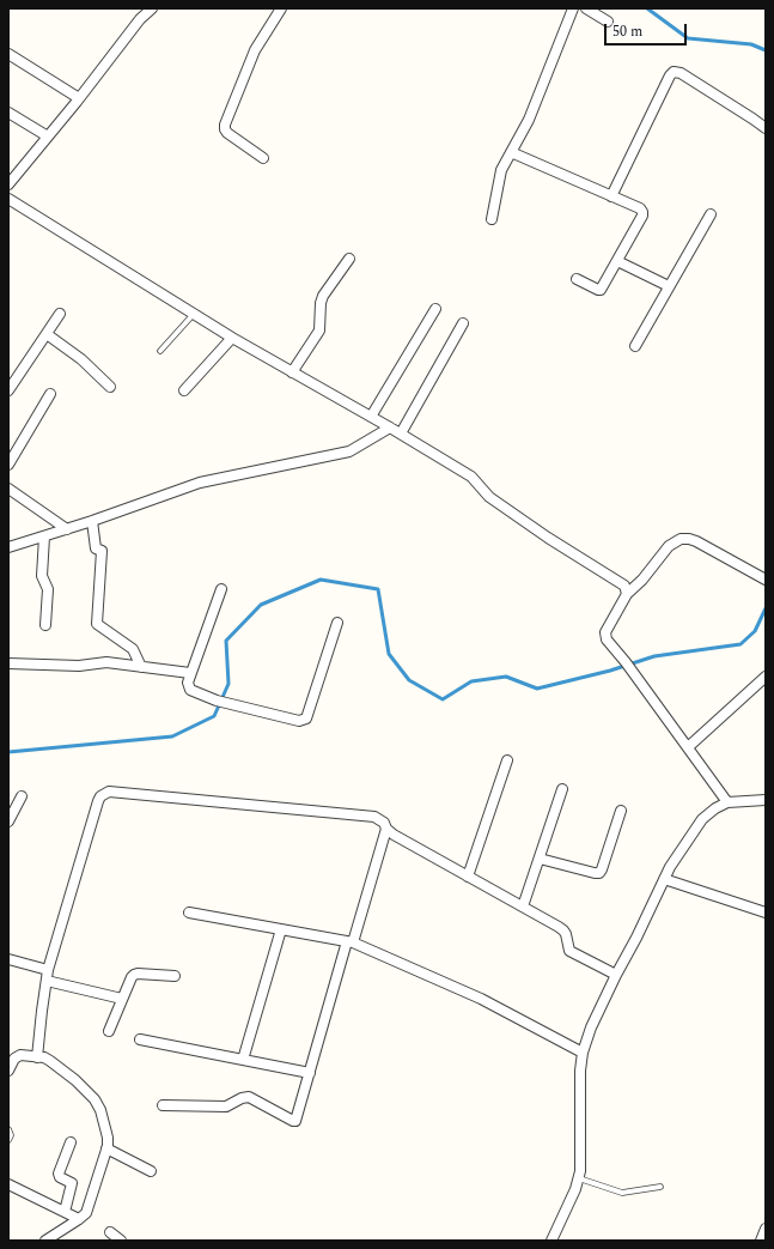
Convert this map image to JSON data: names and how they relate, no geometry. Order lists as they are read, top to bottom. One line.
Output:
{"scale_bar":"50 m"}
